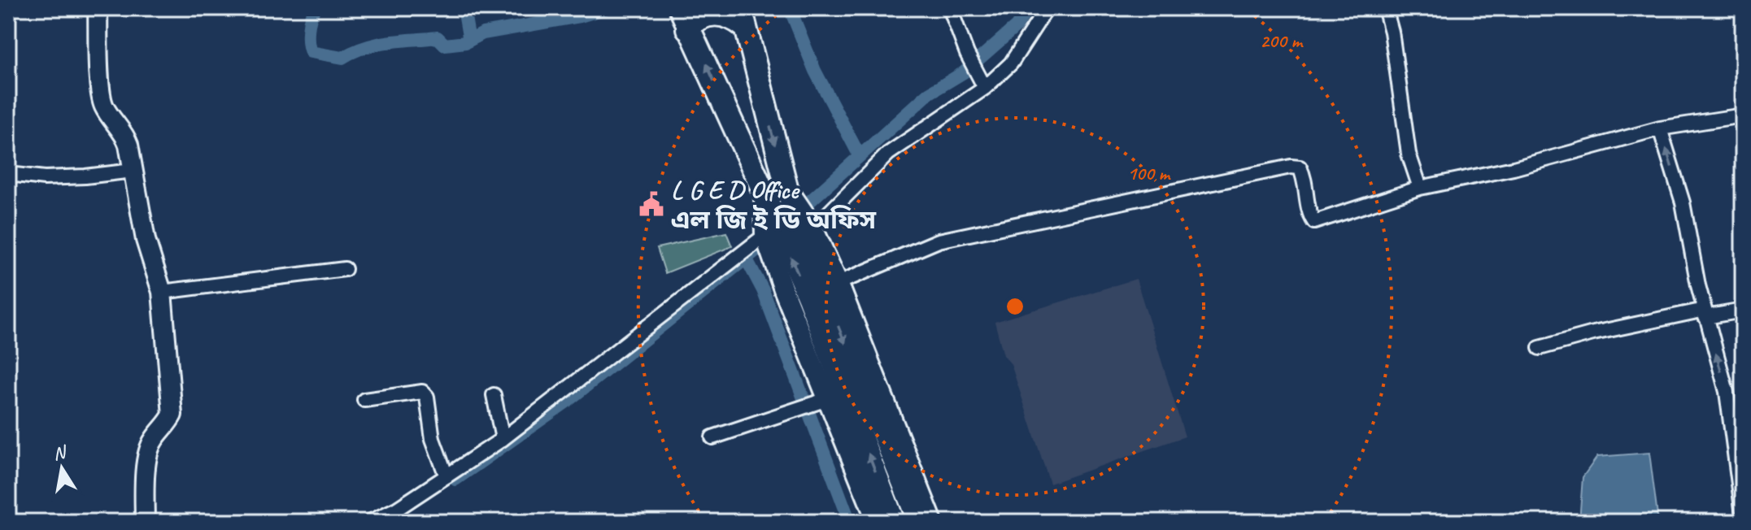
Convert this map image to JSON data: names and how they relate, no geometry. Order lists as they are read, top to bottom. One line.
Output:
{"places":{"public building":["L G E D Office এল জি ই ডি অফিস"]},"north":"top","rings":["200 m","100 m"]}
